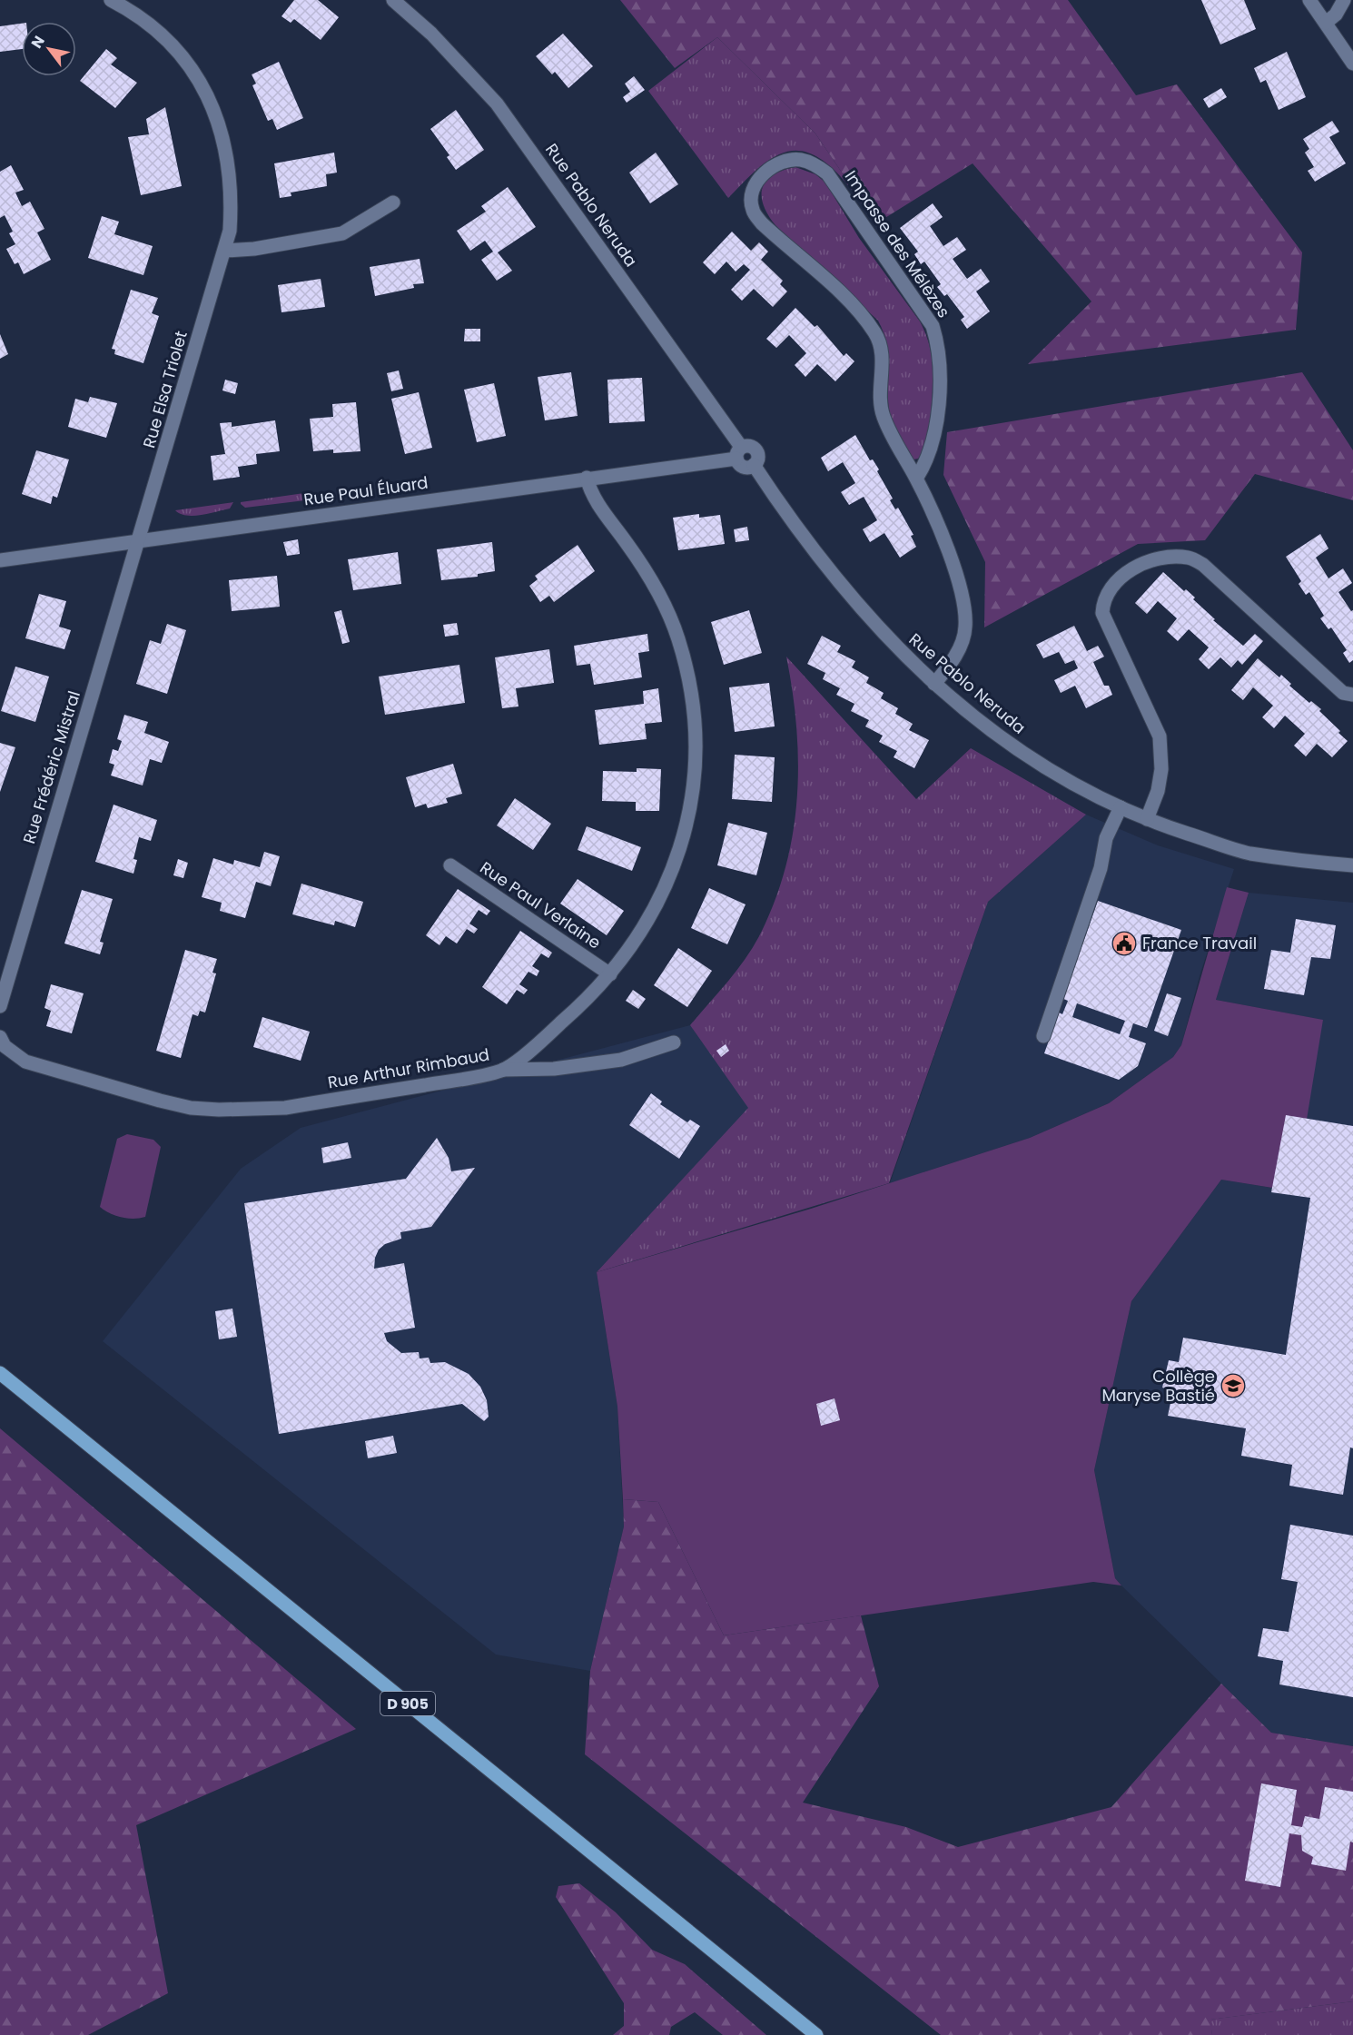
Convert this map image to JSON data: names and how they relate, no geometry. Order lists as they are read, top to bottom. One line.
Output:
{"streets":{"main road":["D 905"],"street":["Rue Pablo Neruda","Impasse des Mélèzes","Rue Elsa Triolet","Rue Paul Éluard","Rue Frédéric Mistral","Rue Paul Verlaine","Rue Arthur Rimbaud"]},"crossings":[["Rue Pablo Neruda","Impasse des Mélèzes"],["Rue Pablo Neruda","Rue Paul Éluard"],["Rue Elsa Triolet","Rue Paul Éluard"],["Rue Elsa Triolet","Rue Frédéric Mistral"],["Rue Paul Éluard","Rue Frédéric Mistral"],["Rue Paul Éluard","Rue Arthur Rimbaud"],["Rue Paul Verlaine","Rue Arthur Rimbaud"]],"places":{"public building":["France Travail"],"school or university":["Collège Maryse Bastié"]},"north":"top left"}
